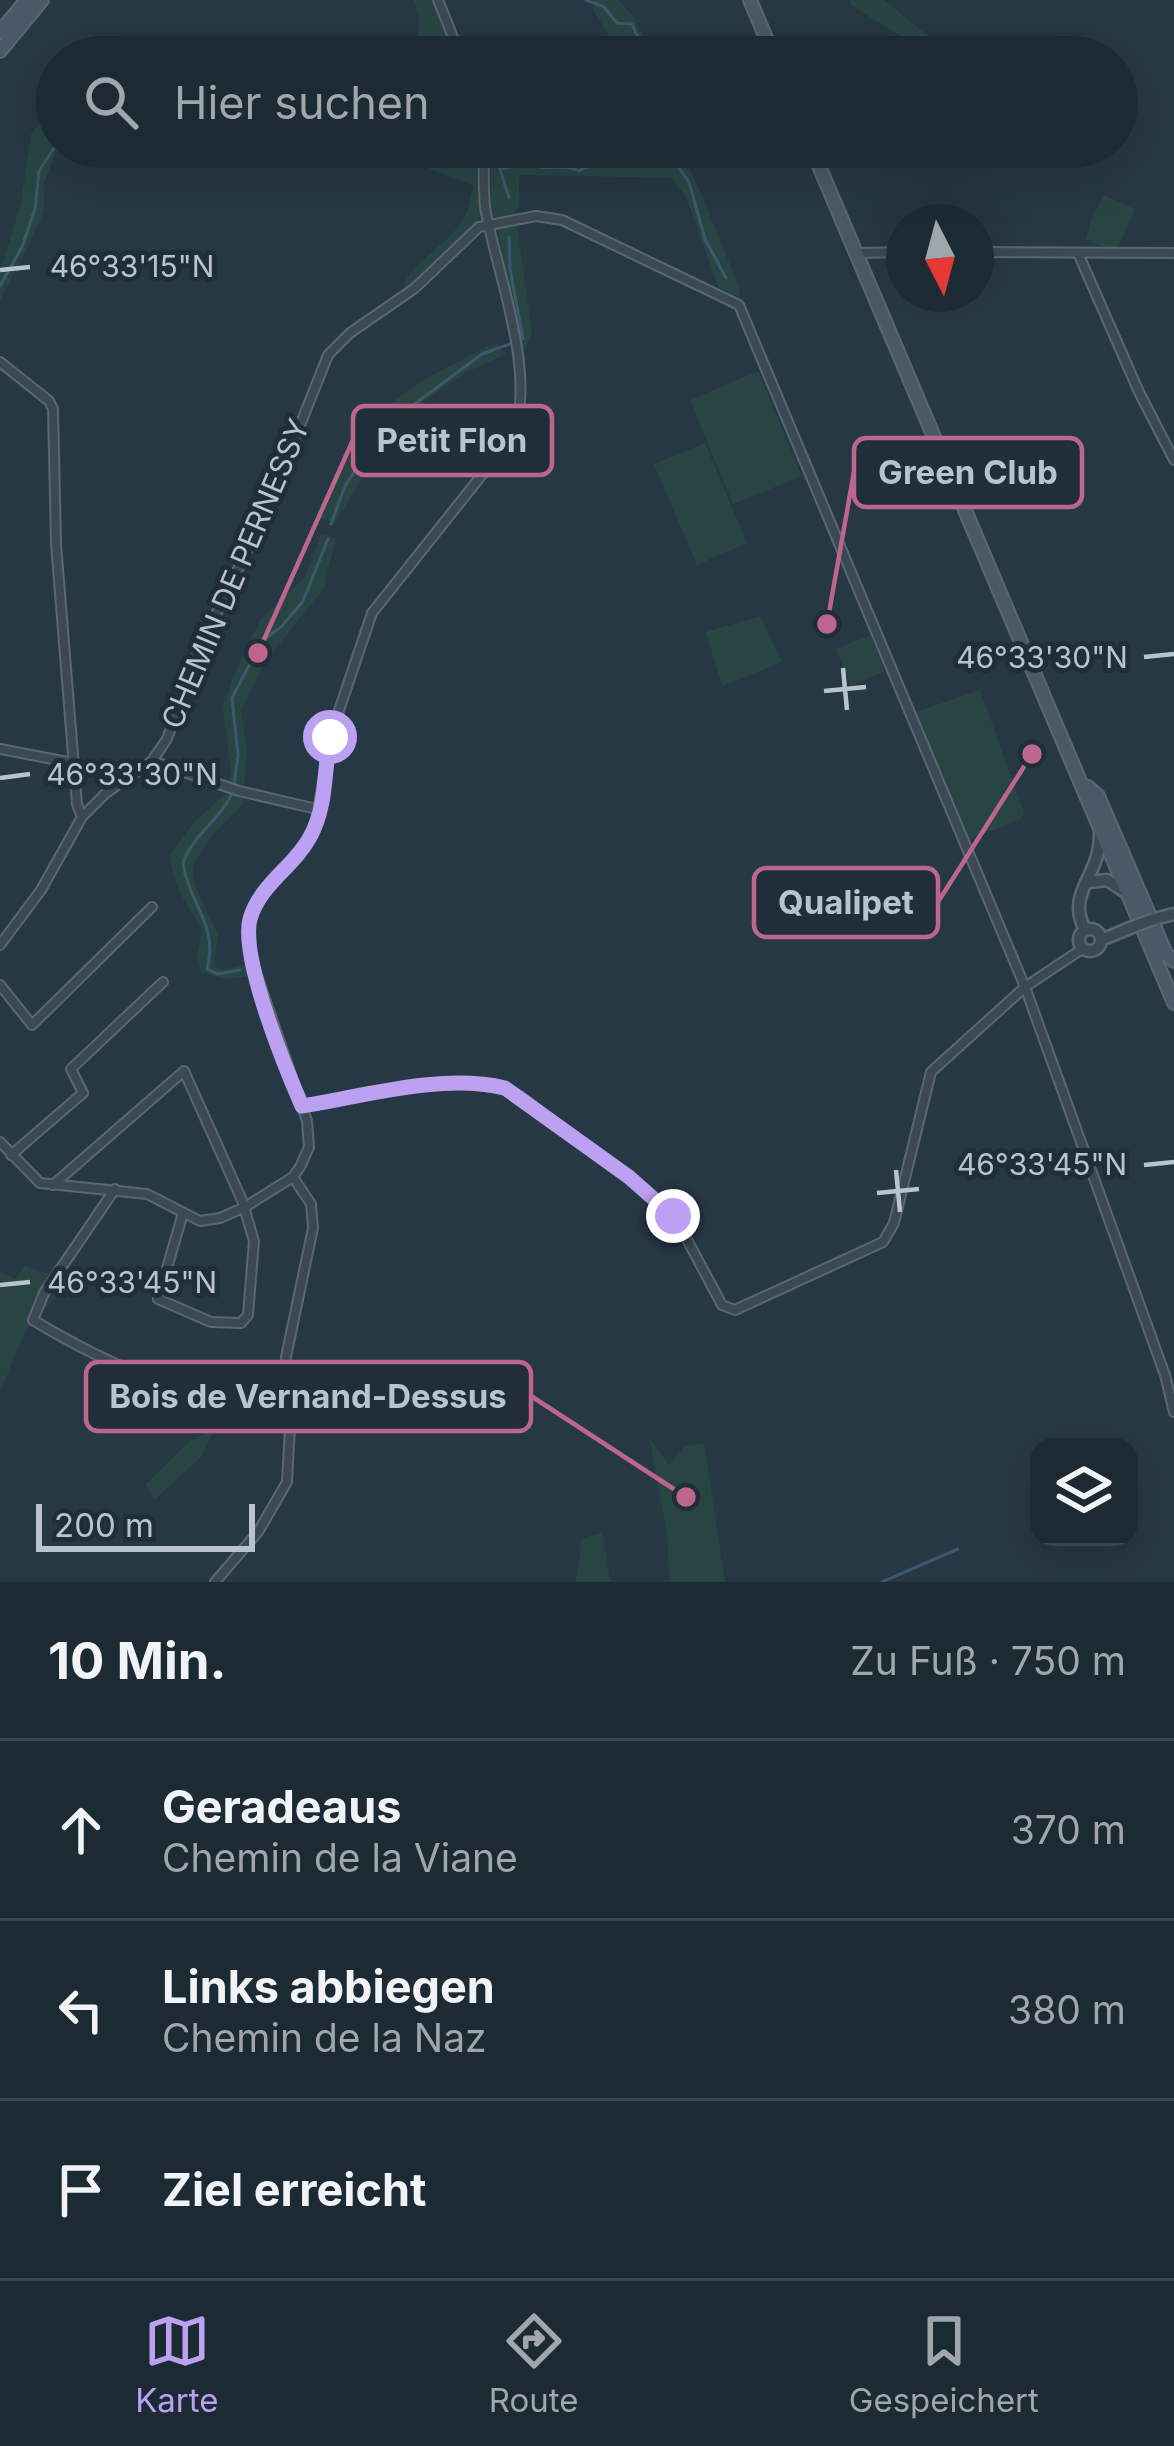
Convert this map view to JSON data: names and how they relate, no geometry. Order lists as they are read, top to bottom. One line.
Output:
{"streets":{"street":["CHEMIN DE PERNESSY"]},"places":["Green Club","Petit Flon","Qualipet","Bois de Vernand-Dessus"],"scale_bar":"200 m","north":"bottom","page":{"search":"Hier suchen","scale":"200 m","heading":["10 Min.","Zu Fuß · 750 m"],"list":[["Geradeaus","Chemin de la Viane","370 m"],["Links abbiegen","Chemin de la Naz","380 m"],"Ziel erreicht"],"nav":["Karte","Route","Gespeichert"]},"coordinates":["46°33'15\"N","46°33'30\"N","46°33'45\"N"]}
